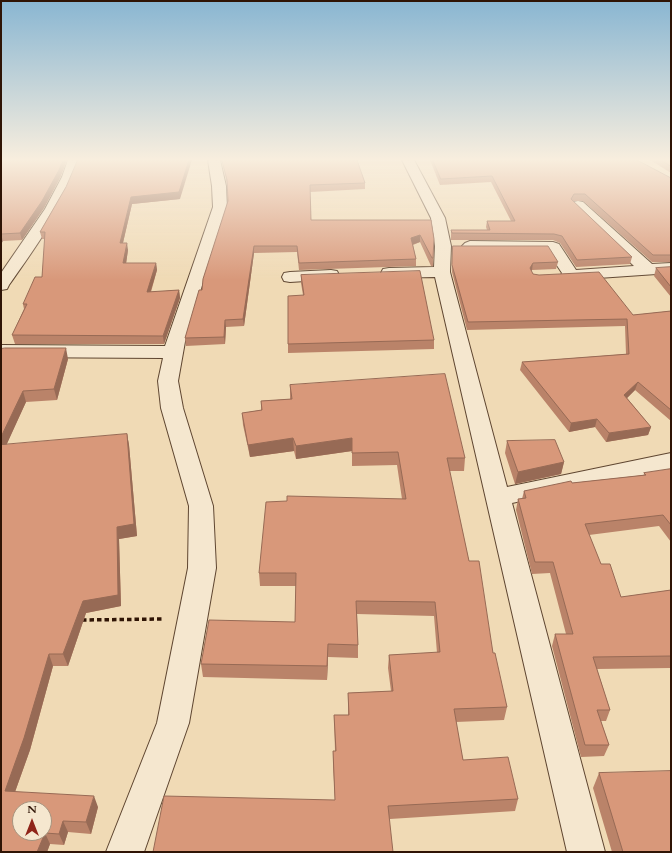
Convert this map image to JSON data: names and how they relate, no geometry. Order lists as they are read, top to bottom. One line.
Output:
{"north":"top"}
